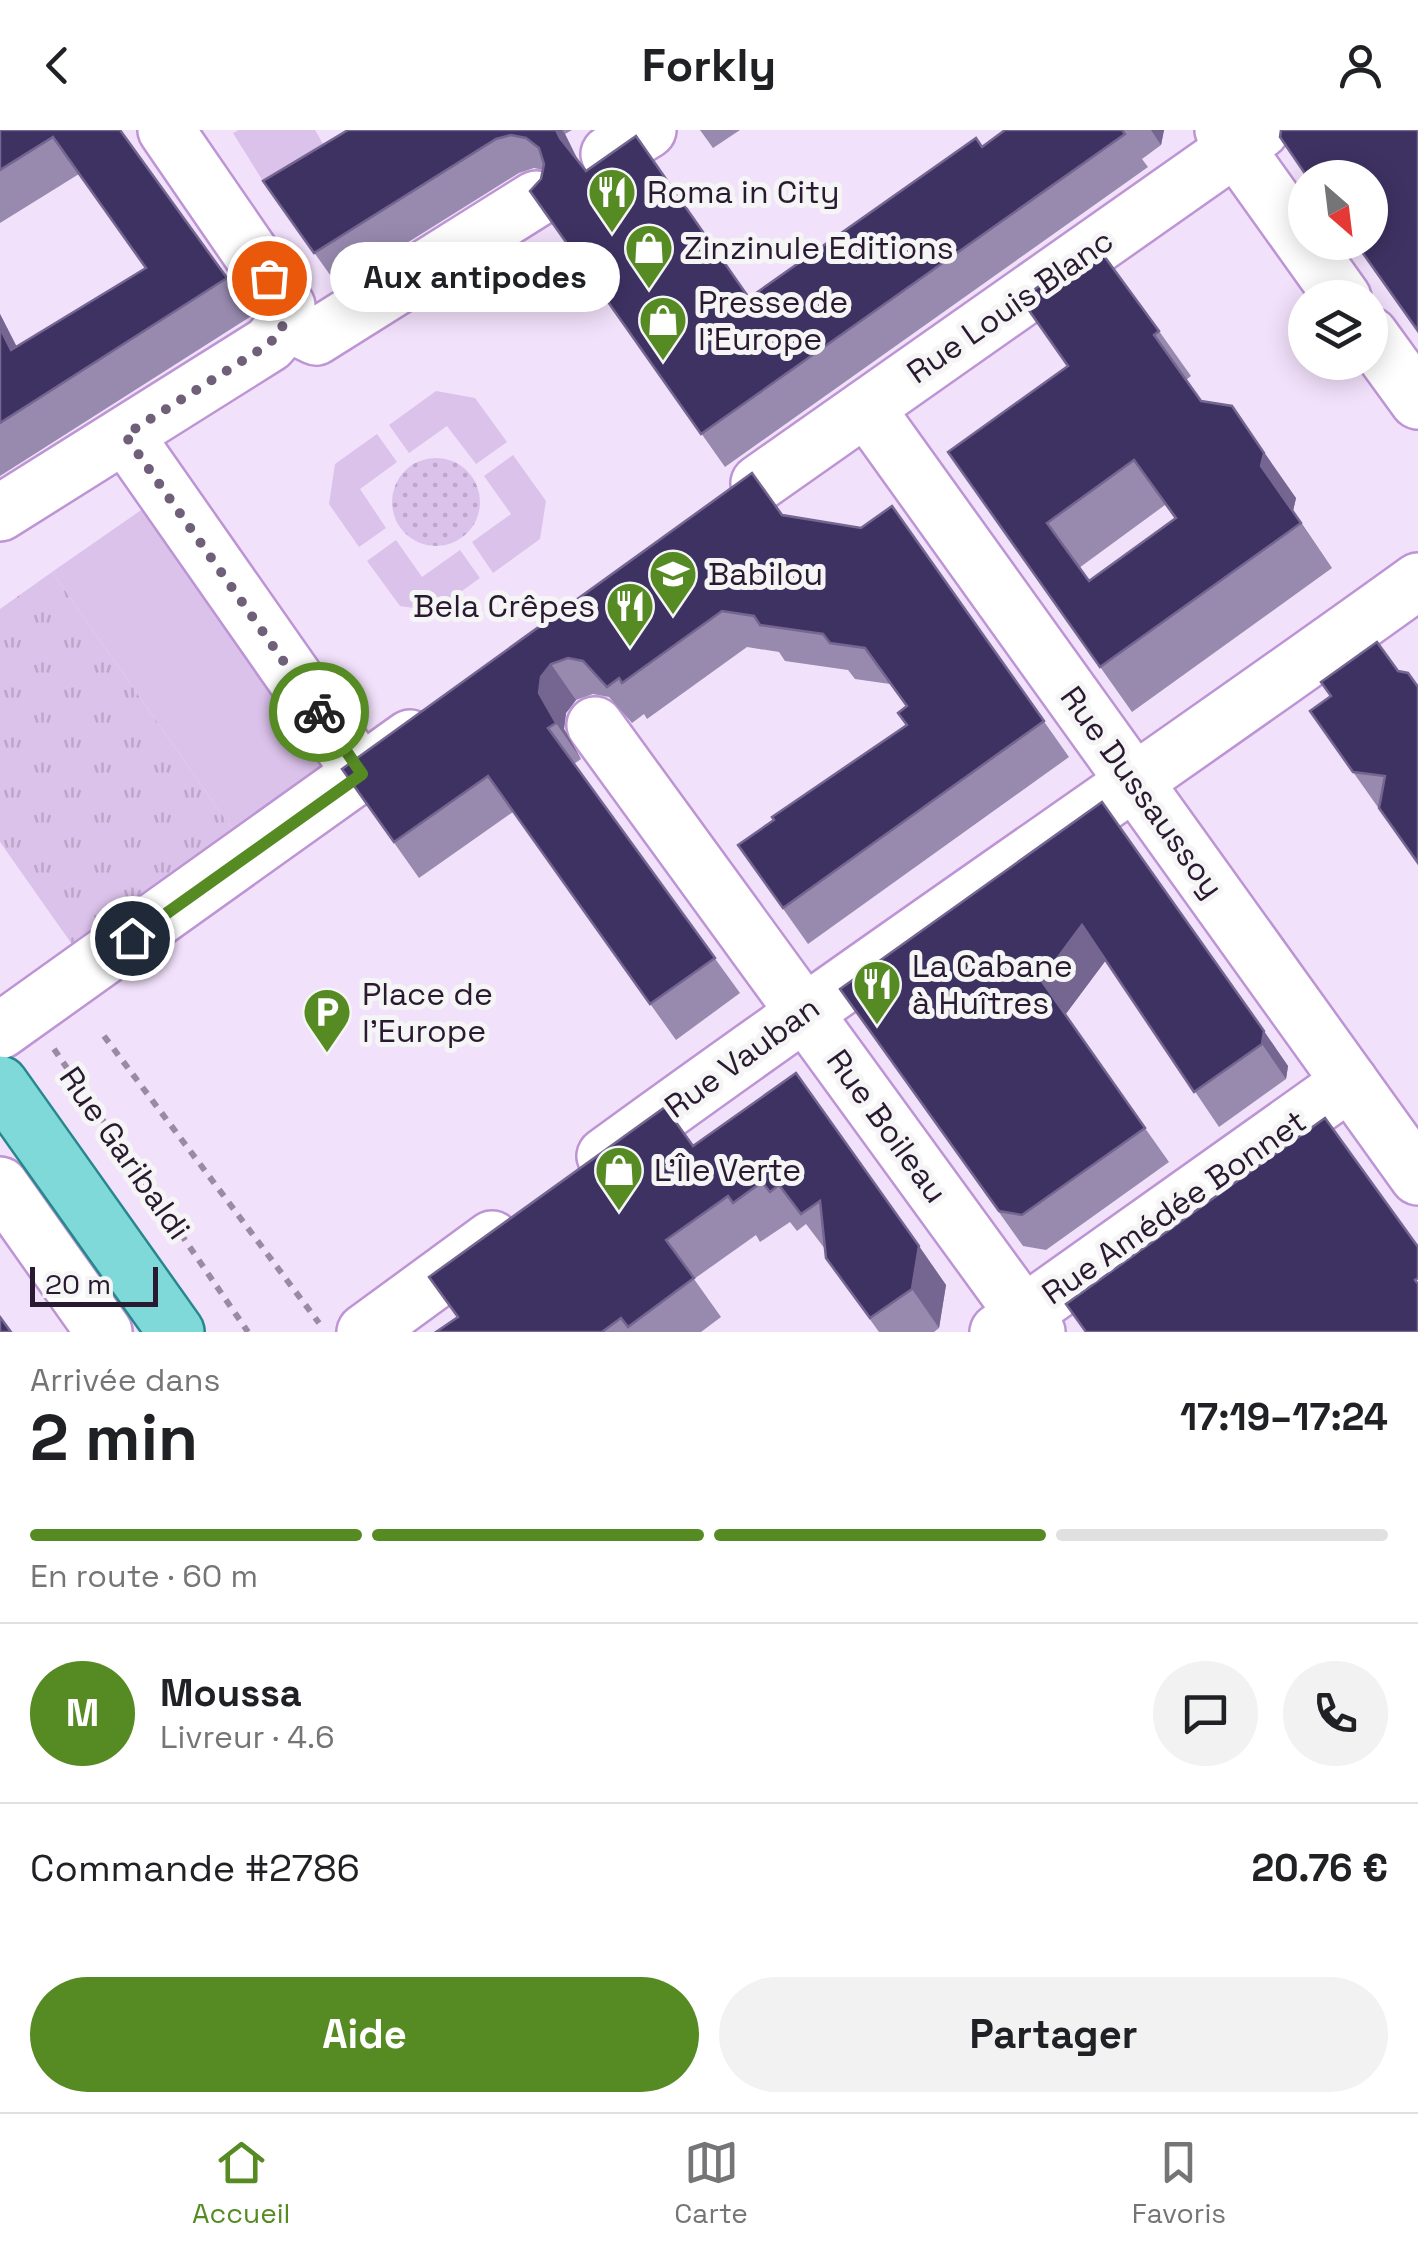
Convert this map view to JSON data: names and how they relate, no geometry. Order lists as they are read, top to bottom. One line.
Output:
{"streets":{"main road":["Rue Garibaldi"],"street":["Rue Louis Blanc","Rue Dussaussoy","Rue Vauban","Rue Boileau","Rue Amédée Bonnet"]},"crossings":[["Rue Louis Blanc","Rue Dussaussoy"],["Rue Dussaussoy","Rue Vauban"],["Rue Dussaussoy","Rue Amédée Bonnet"],["Rue Vauban","Rue Boileau"],["Rue Boileau","Rue Amédée Bonnet"]],"places":{"restaurant":["Roma in City","Bela Crêpes","La Cabane à Huîtres"],"other":["Aux antipodes"],"shop":["Zinzinule Editions","Presse de l'Europe","L'Île Verte"],"school or university":["Babilou"],"parking":["Place de l'Europe"]},"scale_bar":"20 m","north":"bottom right","page":{"header":"Forkly","bubble":"Aux antipodes","scale":"20 m","heading":["2 min","Arrivée dans","17:19–17:24"],"panel":["Moussa","Livreur · 4.6","Commande #2786","20.76 €"],"bar":"En route · 60 m","round":"M","buttons":["Aide","Partager"],"tabs":["Accueil","Carte","Favoris"]}}
